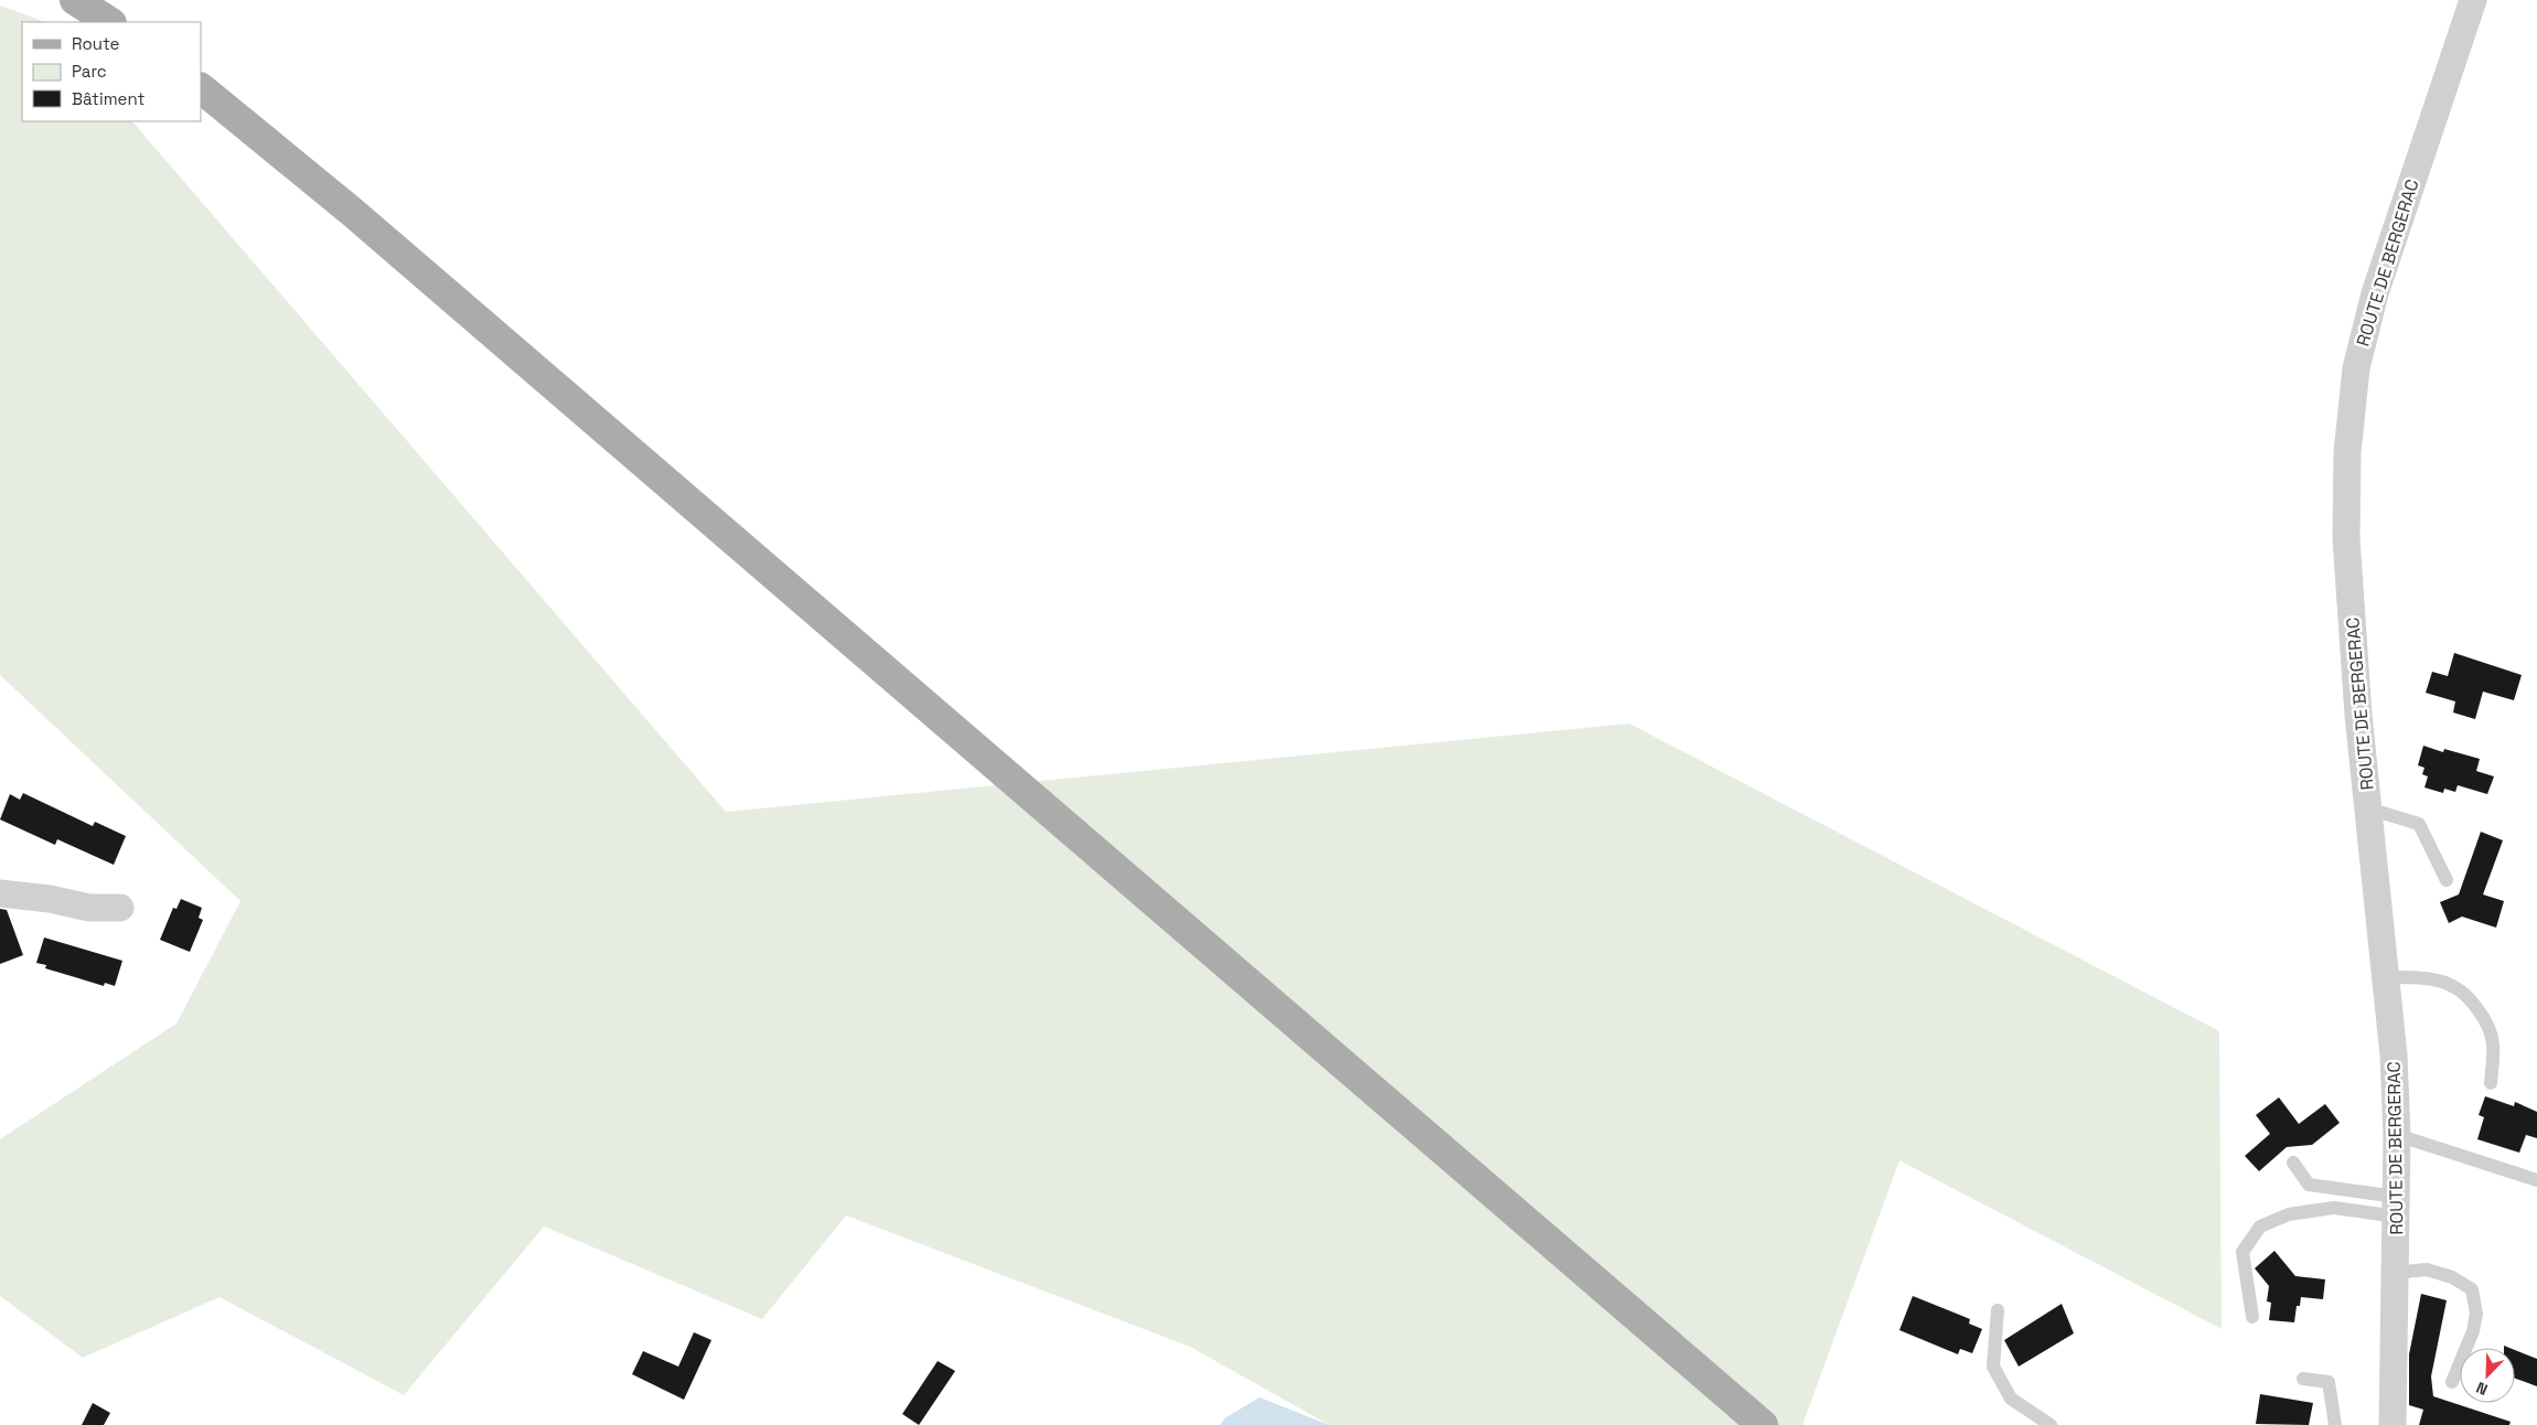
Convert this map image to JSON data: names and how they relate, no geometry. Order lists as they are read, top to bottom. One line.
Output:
{"streets":{"street":["ROUTE DE BERGERAC"]},"legend":["Route","Parc","Bâtiment"],"north":"bottom left"}
